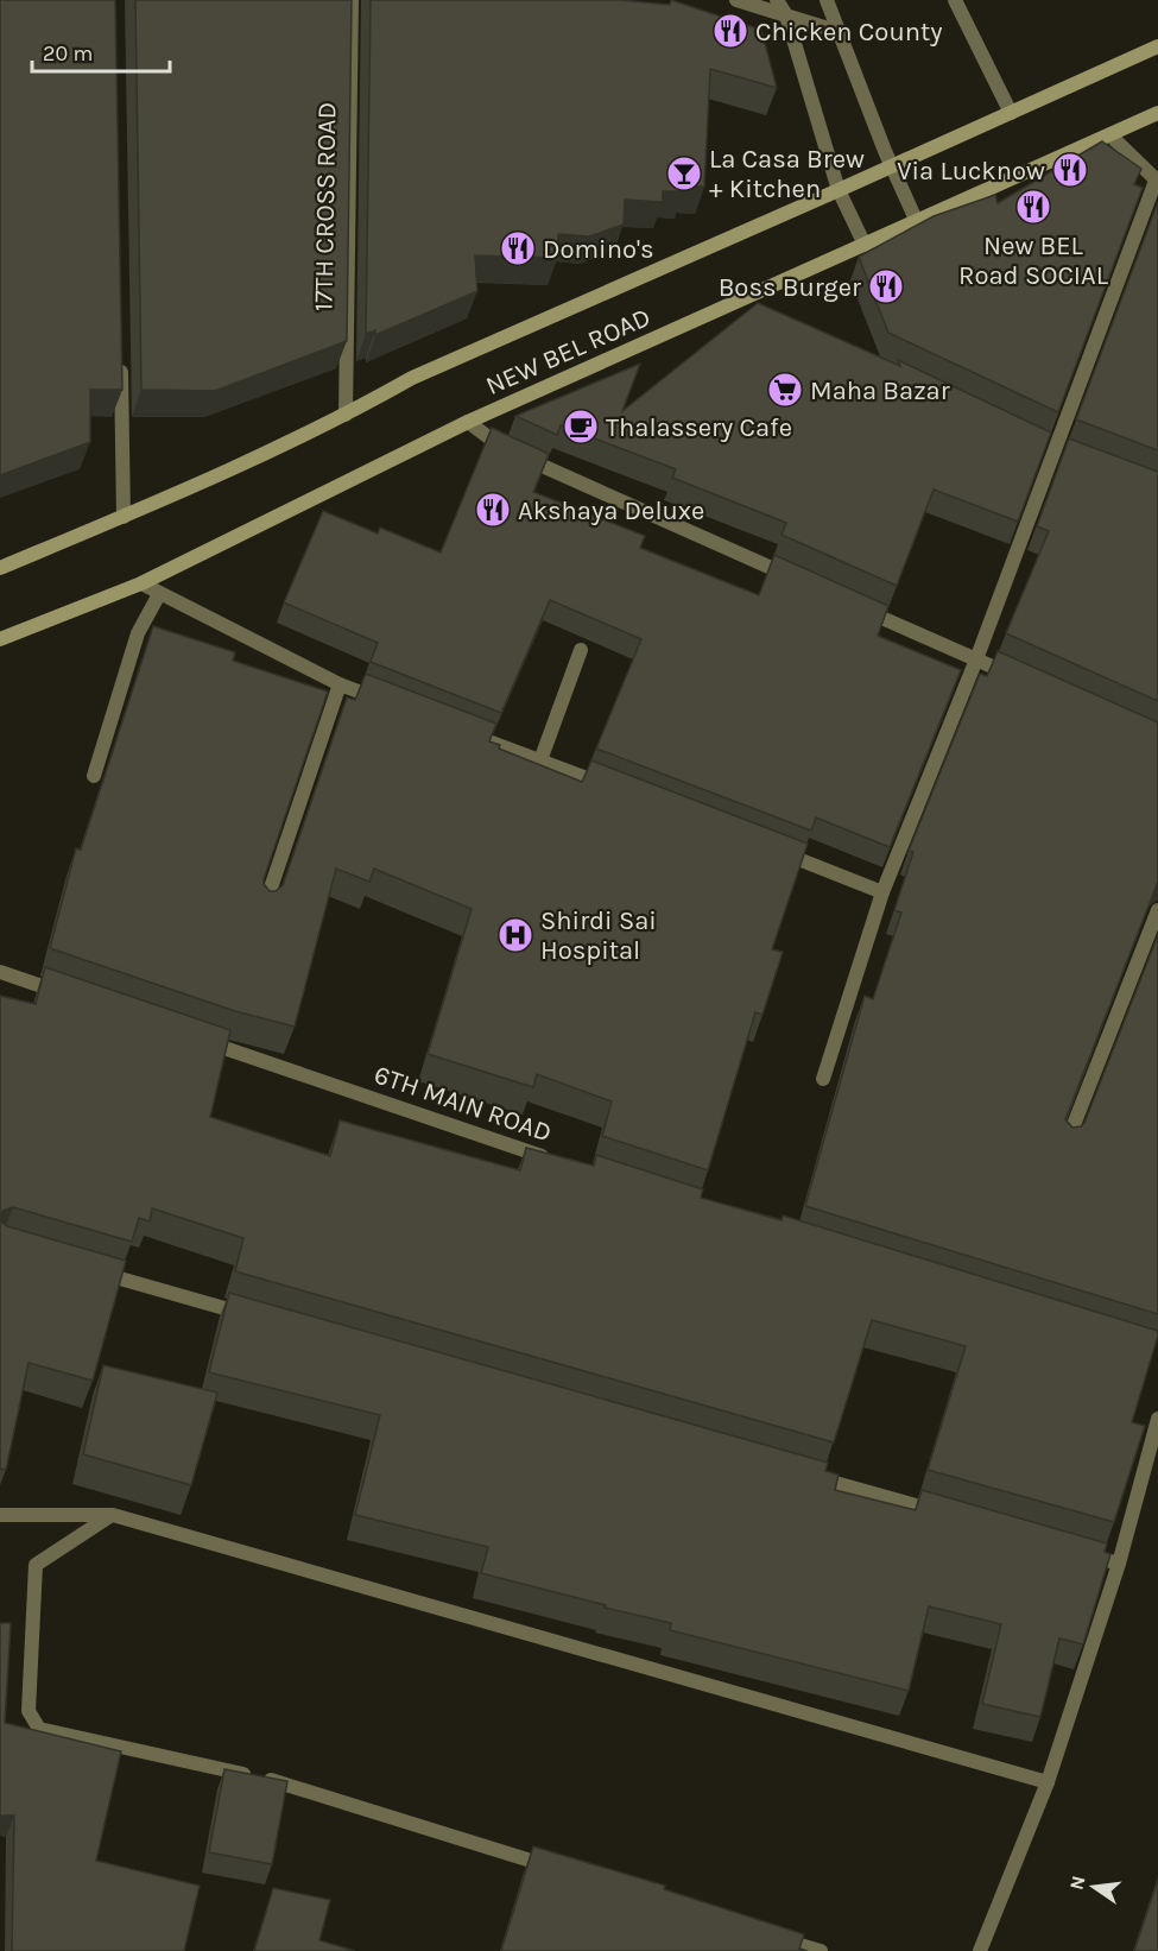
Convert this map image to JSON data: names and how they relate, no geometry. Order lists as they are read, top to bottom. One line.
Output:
{"streets":{"main road":["NEW BEL ROAD"],"street":["17TH CROSS ROAD","6TH MAIN ROAD"]},"crossings":[["17TH CROSS ROAD","NEW BEL ROAD"]],"places":{"restaurant":["Chicken County","Via Lucknow","New BEL Road SOCIAL","Domino's","Boss Burger","Akshaya Deluxe"],"bar":["La Casa Brew + Kitchen"],"supermarket":["Maha Bazar"],"cafe":["Thalassery Cafe"],"hospital":["Shirdi Sai Hospital"]},"scale_bar":"20 m","north":"left"}
